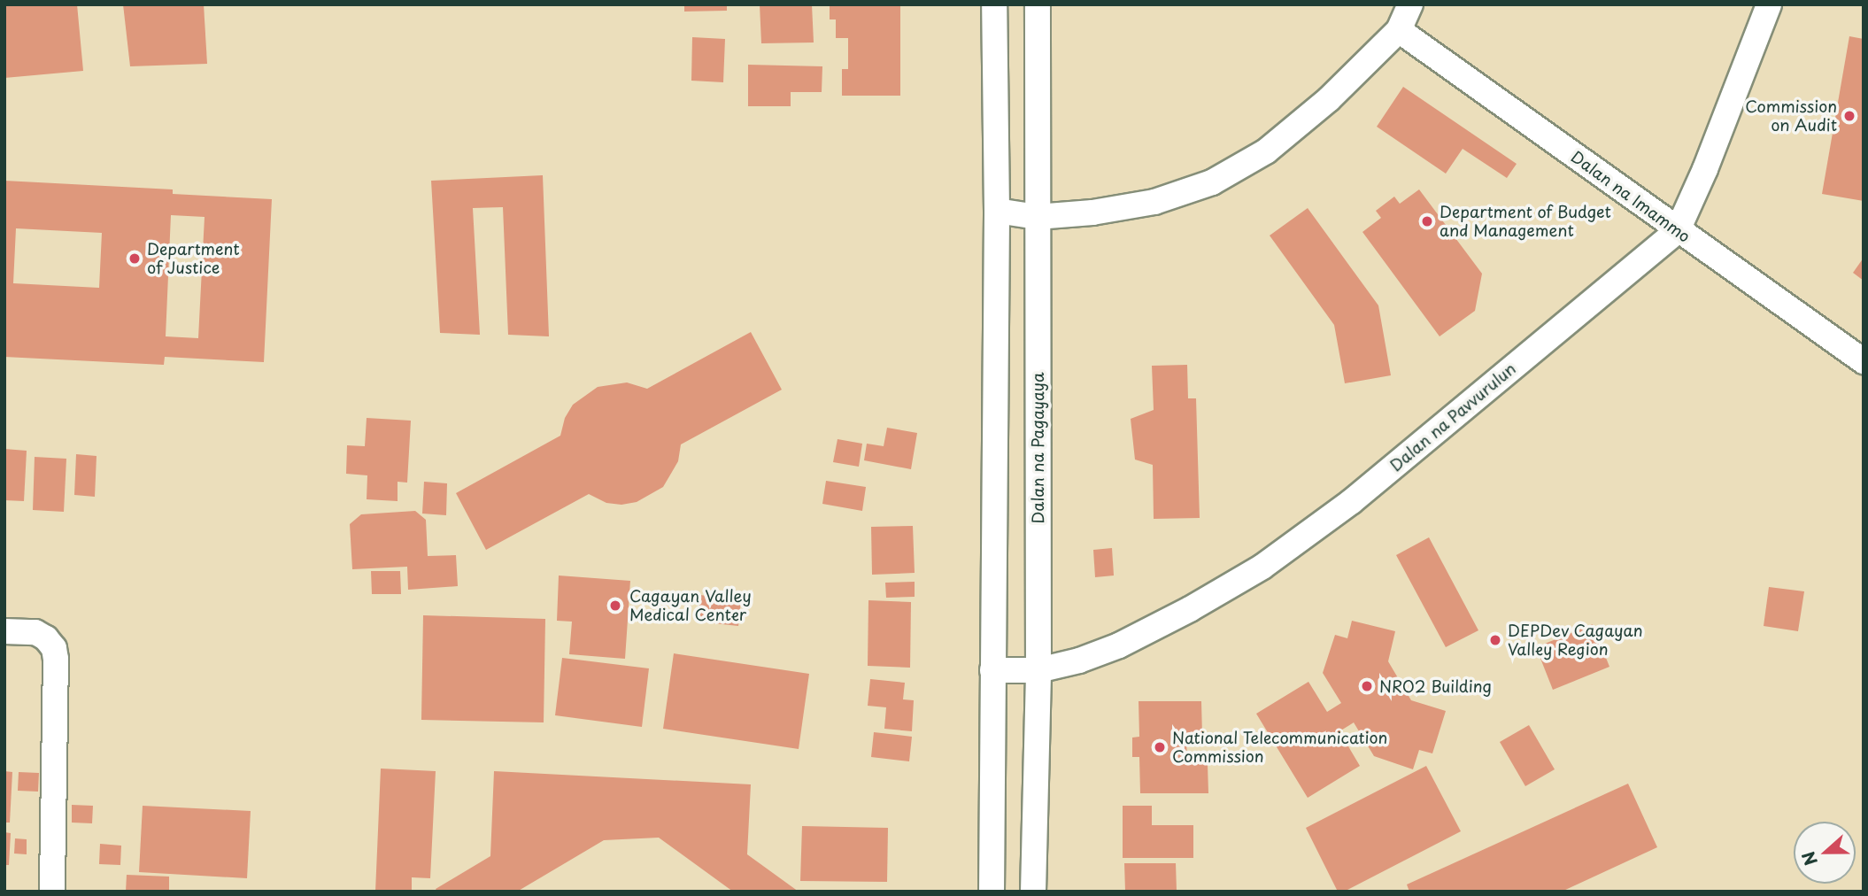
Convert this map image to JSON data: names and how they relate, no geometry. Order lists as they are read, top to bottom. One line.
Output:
{"streets":{"street":["Dalan na Imammo","Dalan na Pavvurulun","Dalan na Pagayaya"]},"crossings":[["Dalan na Imammo","Dalan na Pavvurulun"],["Dalan na Pavvurulun","Dalan na Pagayaya"]],"places":["Commission on Audit","Department of Budget and Management","Department of Justice","Cagayan Valley Medical Center","DEPDev Cagayan Valley Region","NRO2 Building","National Telecommunication Commission"],"north":"left"}
